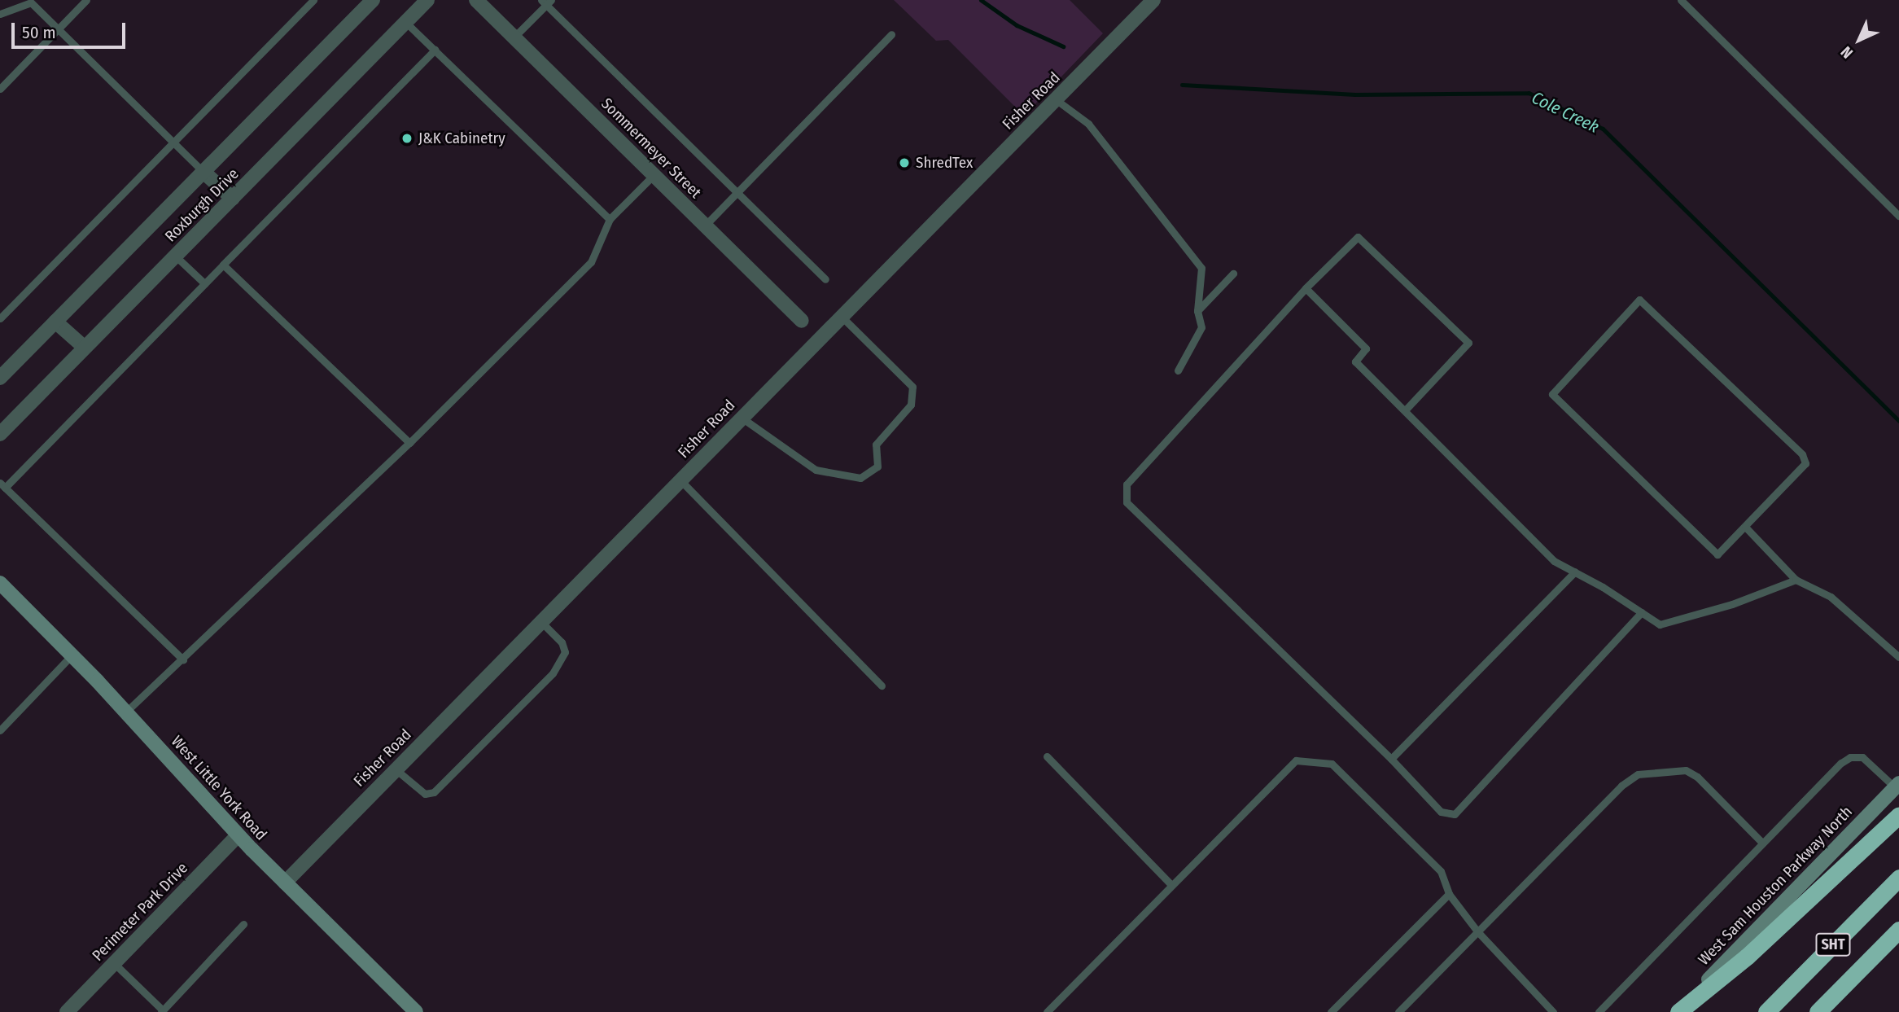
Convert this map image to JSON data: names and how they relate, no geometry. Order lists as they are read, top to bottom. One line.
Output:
{"streets":{"highway":["SHT"],"main road":["West Little York Road","West Sam Houston Parkway North"],"street":["Fisher Road","Sommermeyer Street","Roxburgh Drive","Perimeter Park Drive"]},"crossings":[["Fisher Road","West Little York Road"],["West Little York Road","Perimeter Park Drive"]],"water":["Cole Creek"],"places":["J&K Cabinetry","ShredTex"],"scale_bar":"50 m","north":"bottom left"}
